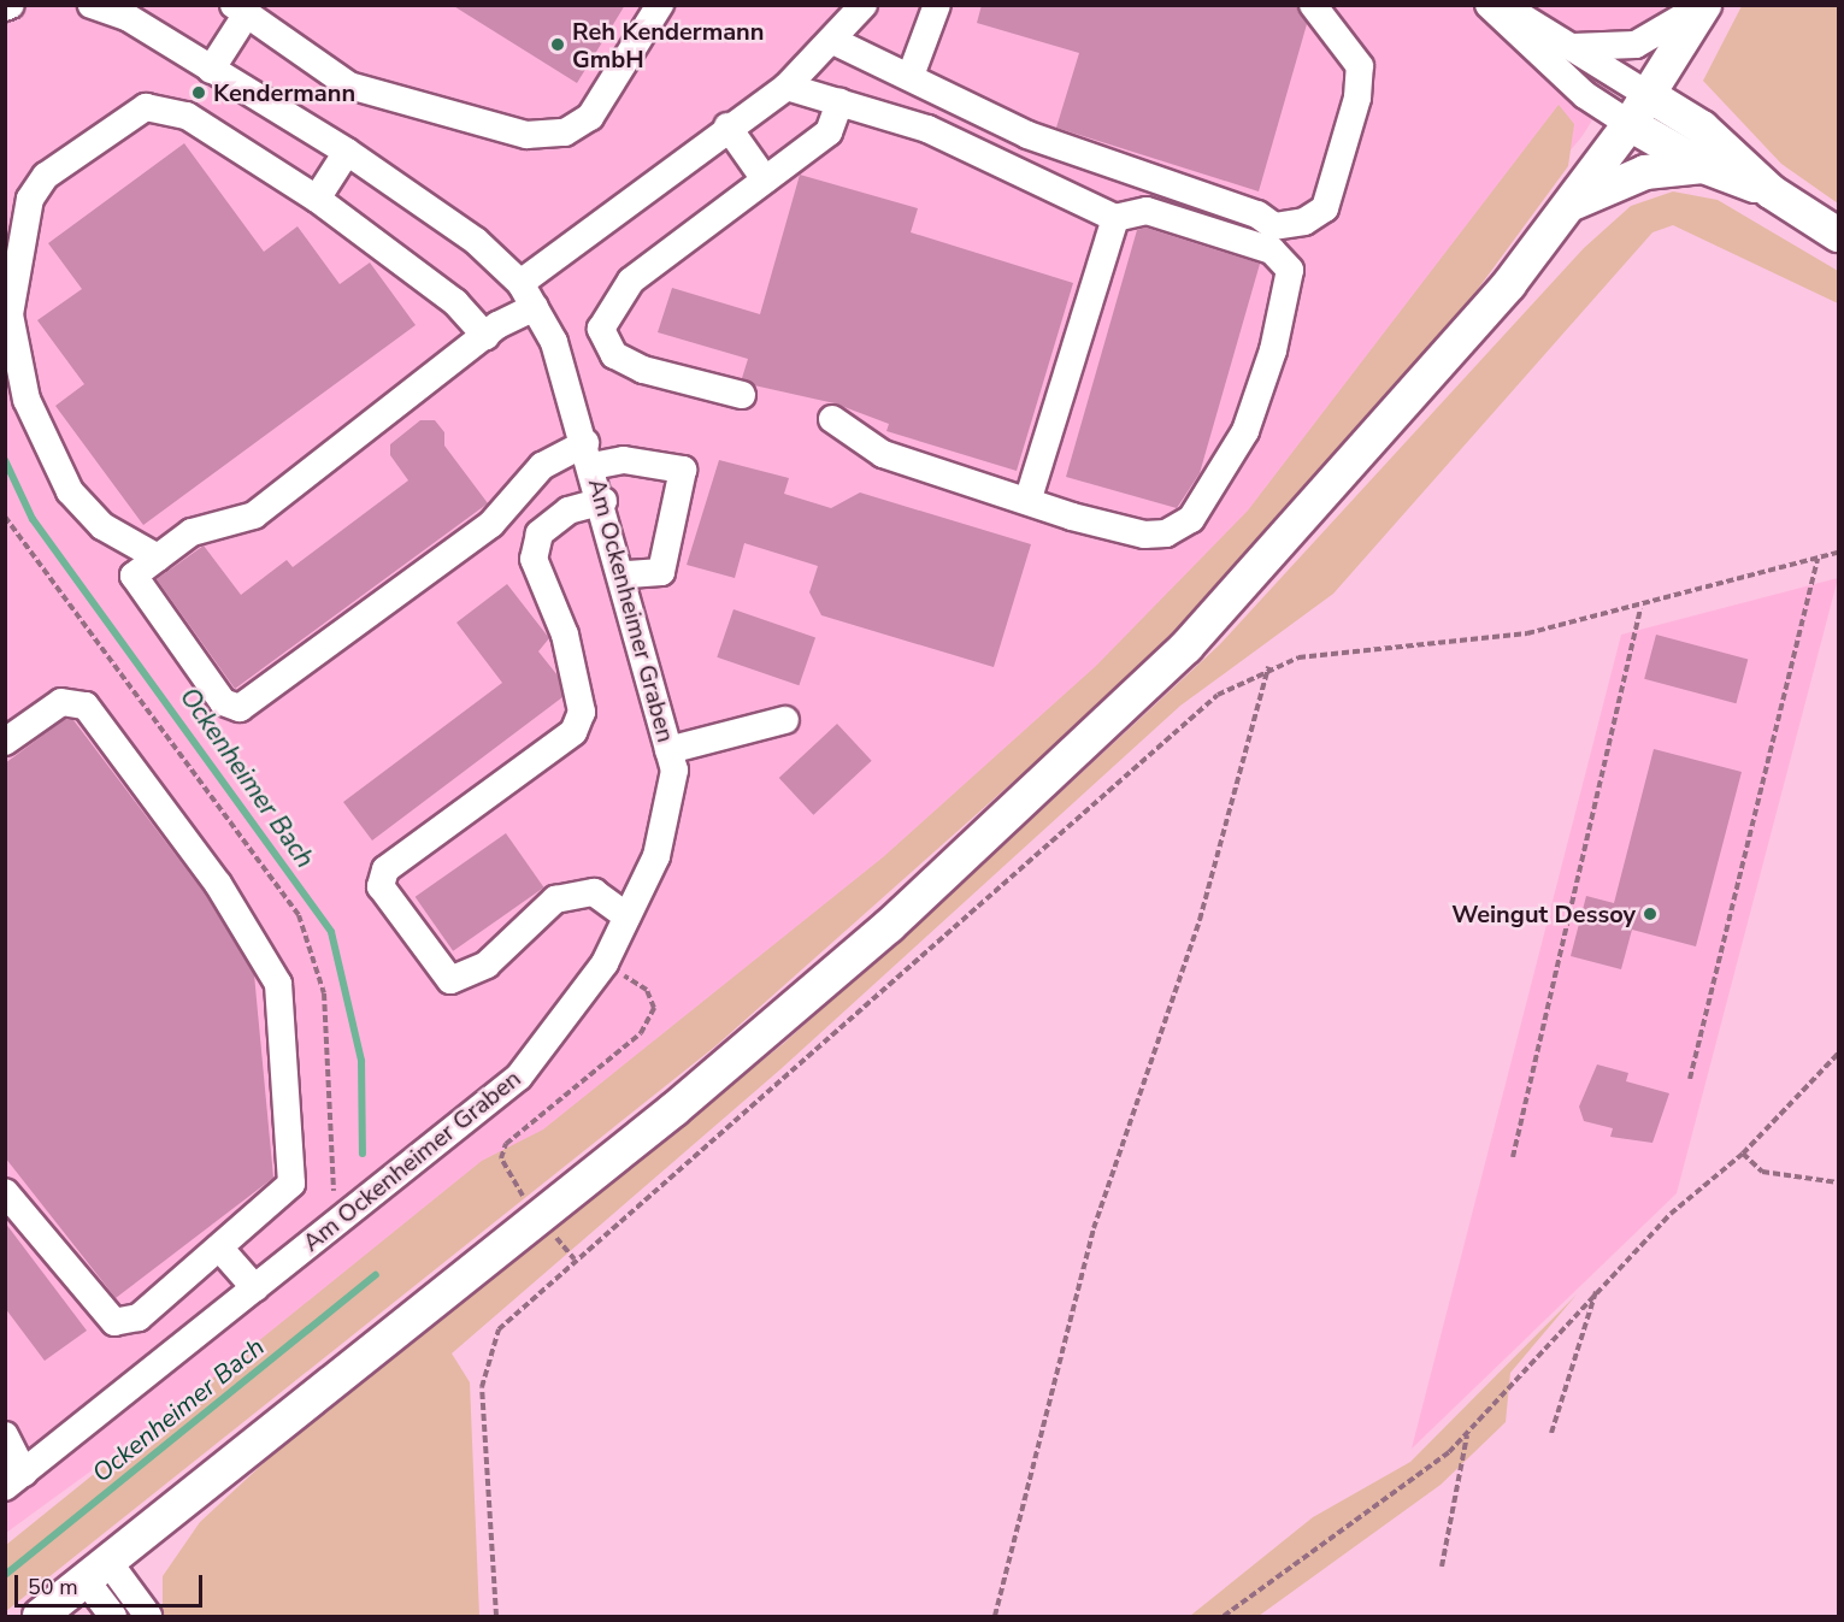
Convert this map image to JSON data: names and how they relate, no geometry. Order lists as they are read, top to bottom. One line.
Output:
{"streets":{"street":["Am Ockenheimer Graben"]},"water":["Ockenheimer Bach"],"places":["Reh Kendermann GmbH","Kendermann","Weingut Dessoy"],"scale_bar":"50 m"}
